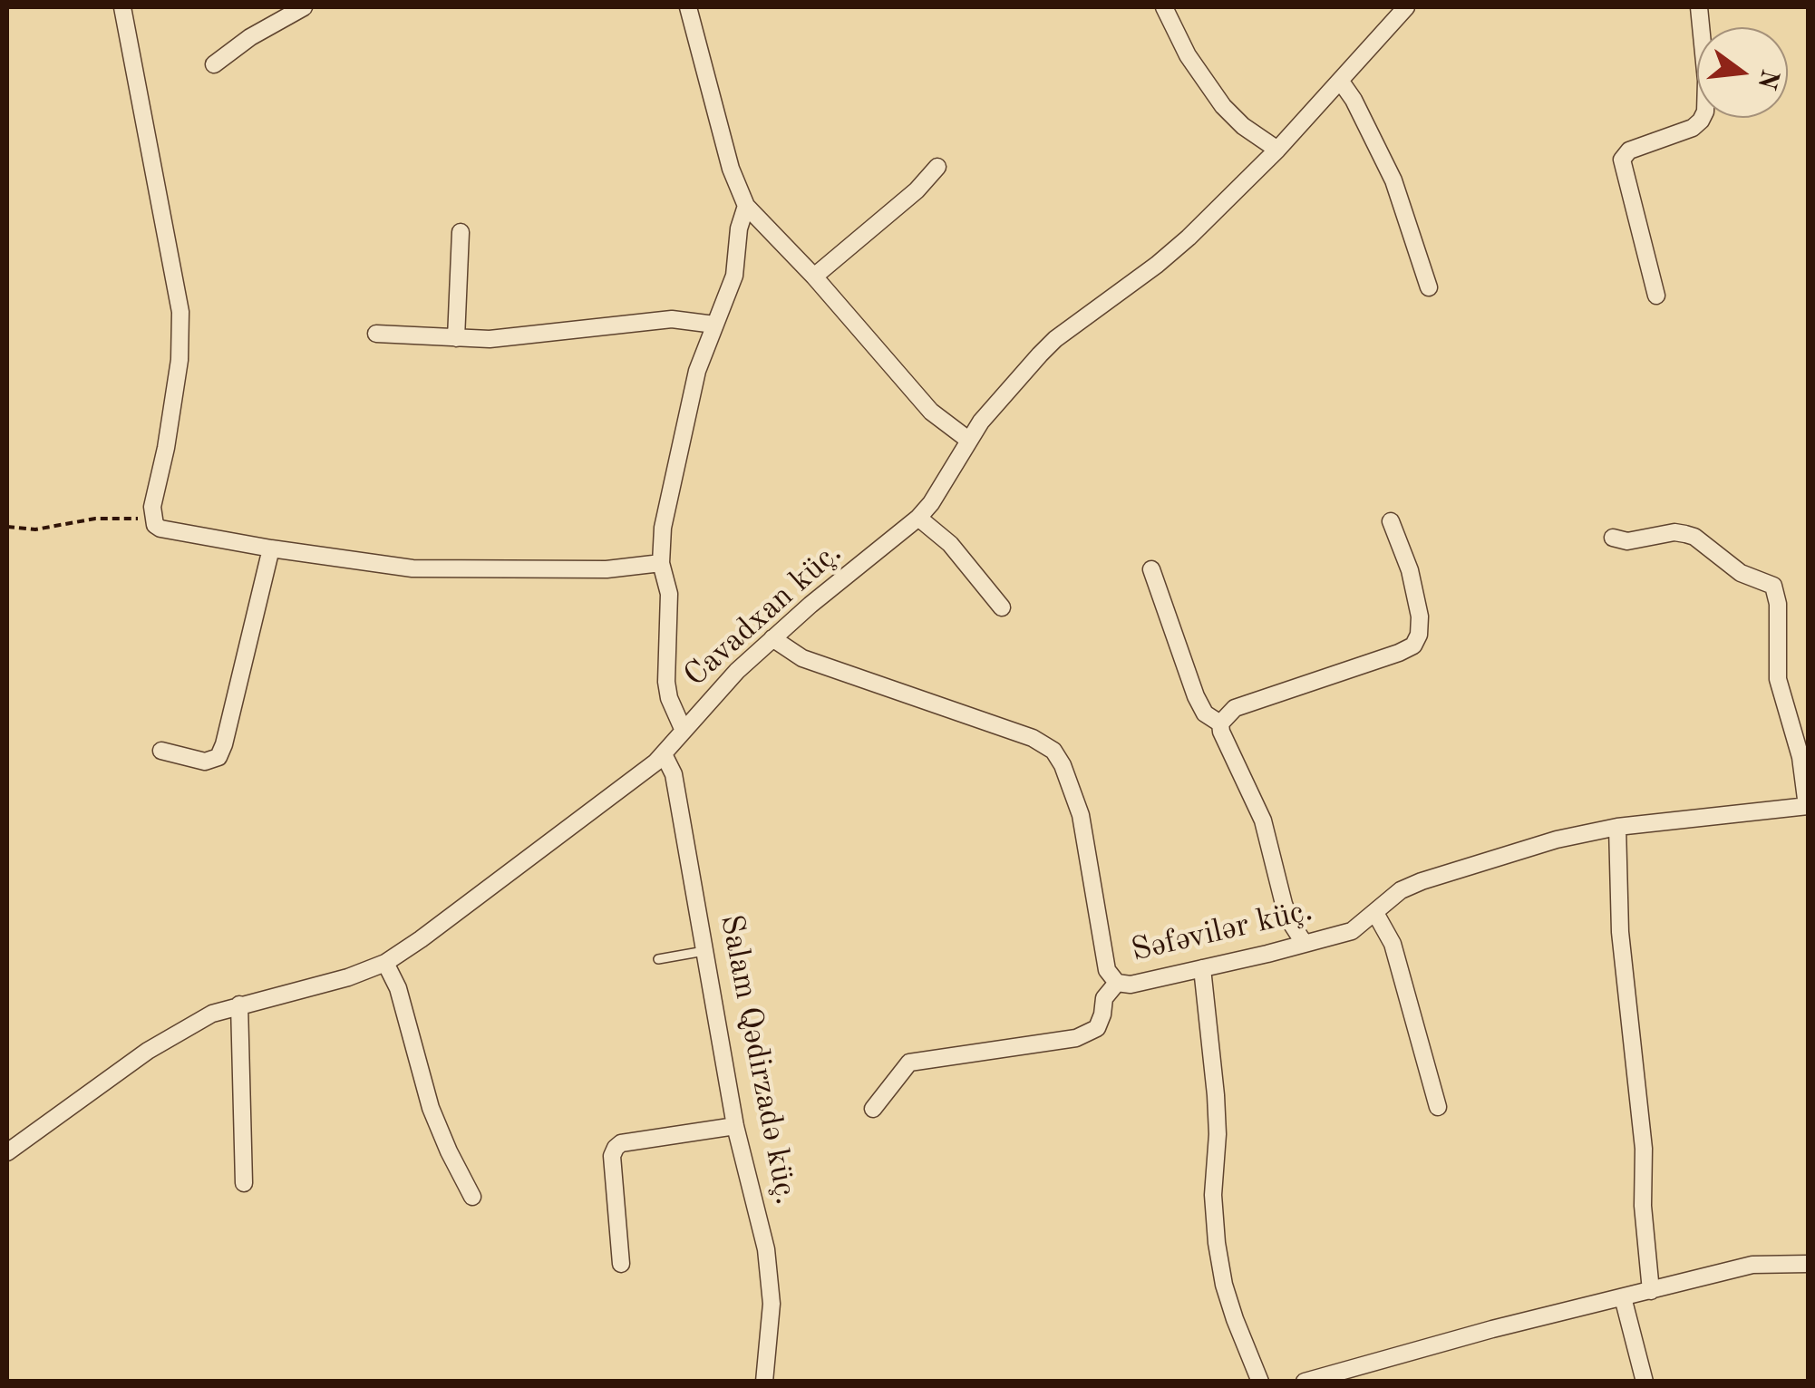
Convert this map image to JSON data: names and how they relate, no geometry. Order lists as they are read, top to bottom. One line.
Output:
{"streets":{"street":["Cavadxan küç.","Səfəvilər küç.","Salam Qədirzadə küç."]},"crossings":[["Cavadxan küç.","Səfəvilər küç."],["Cavadxan küç.","Salam Qədirzadə küç."]],"north":"right"}
